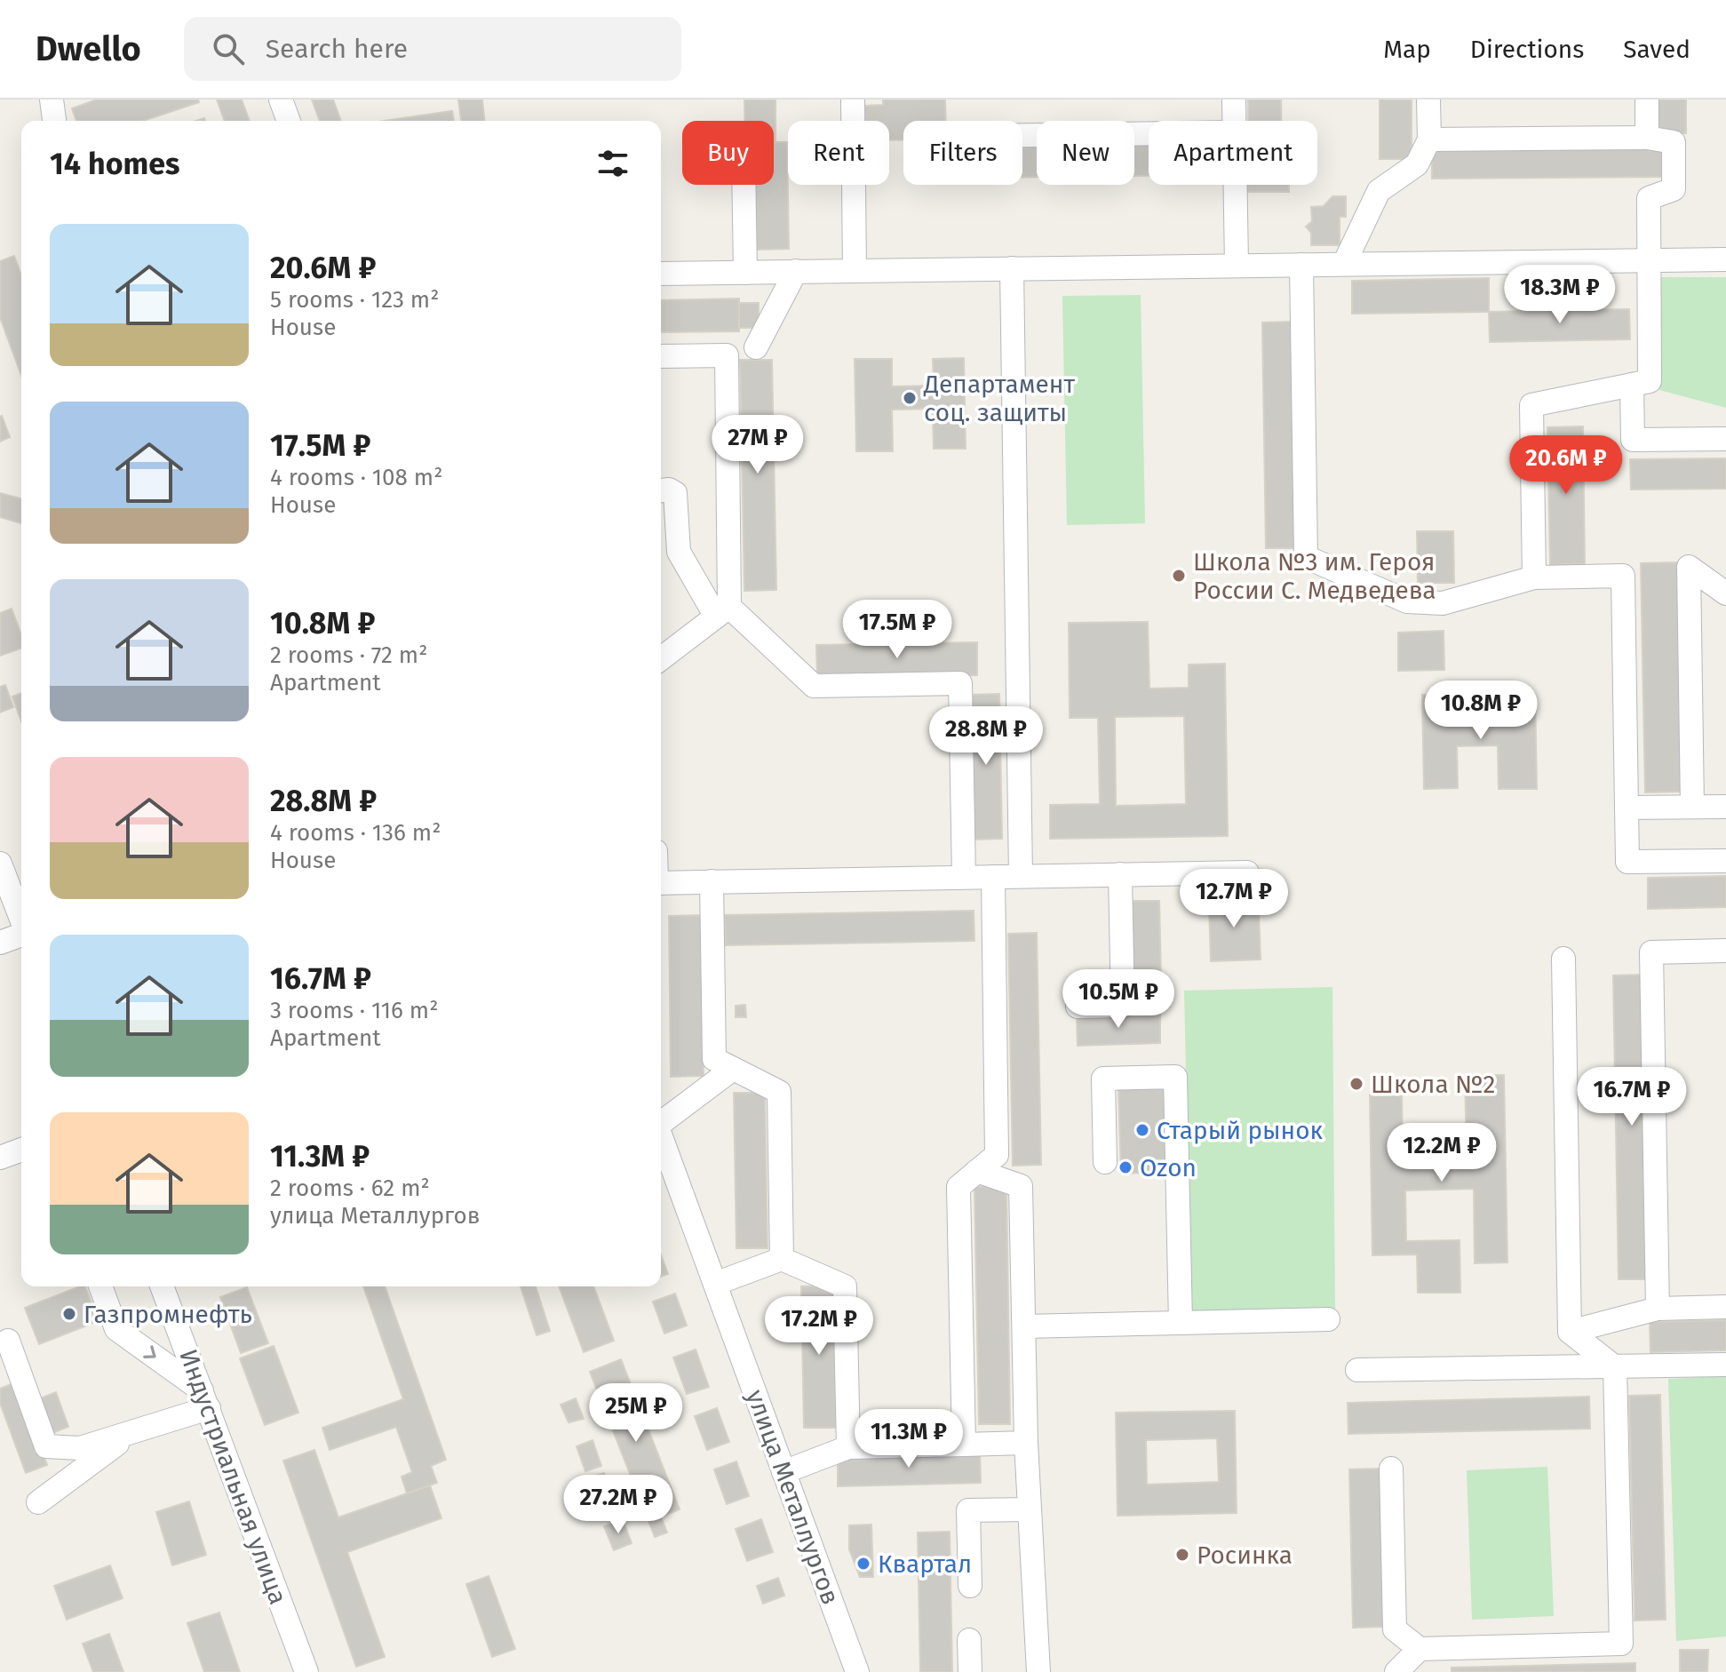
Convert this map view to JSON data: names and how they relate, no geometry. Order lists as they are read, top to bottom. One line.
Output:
{"streets":{"street":["Индустриальная улица","улица Металлургов"]},"places":["Департамент соц. защиты","Школа №3 им. Героя России С. Медведева","Школа №2","Старый рынок","Ozon","Газпромнефть","Росинка","Квартал"],"page":{"header":"Dwello","search":"Search here","nav":["Map","Directions","Saved"],"chip":["Buy","Rent","Filters","New","Apartment"],"heading":"14 homes","list":[{"name":"20.6M ₽","note":"5 rooms · 123 m² · House"},{"name":"17.5M ₽","note":"4 rooms · 108 m² · House"},{"name":"10.8M ₽","note":"2 rooms · 72 m² · Apartment"},{"name":"28.8M ₽","note":"4 rooms · 136 m² · House"},{"name":"16.7M ₽","note":"3 rooms · 116 m² · Apartment"},{"name":"11.3M ₽","note":"2 rooms · 62 m² · улица Металлургов"}],"price":["18.3M ₽","27M ₽","20.6M ₽","17.5M ₽","10.8M ₽","28.8M ₽","12.7M ₽","10.5M ₽","16.7M ₽","12.2M ₽","17.2M ₽","25M ₽","11.3M ₽","27.2M ₽"]}}
